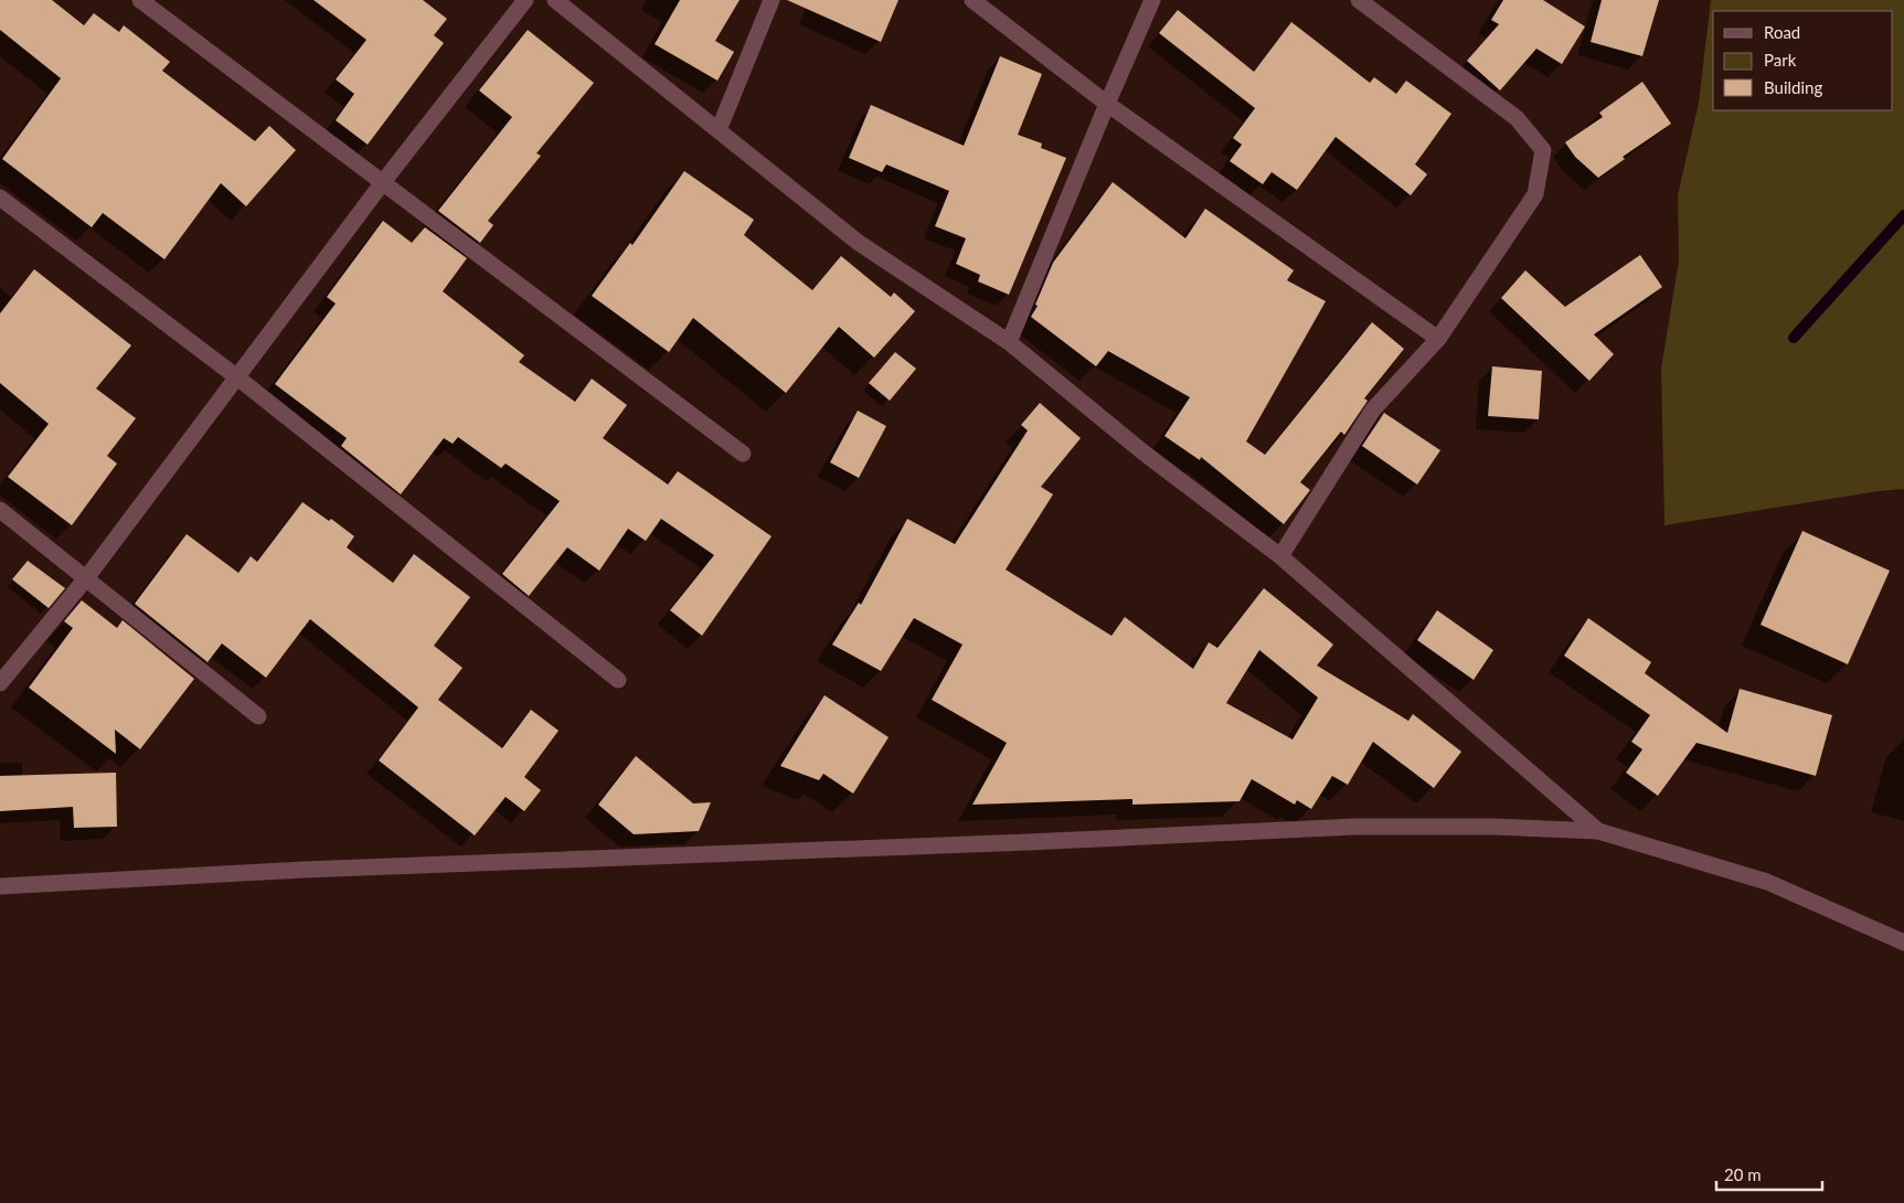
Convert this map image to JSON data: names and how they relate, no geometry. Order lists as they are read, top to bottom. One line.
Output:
{"legend":["Road","Park","Building"],"scale_bar":"20 m"}
